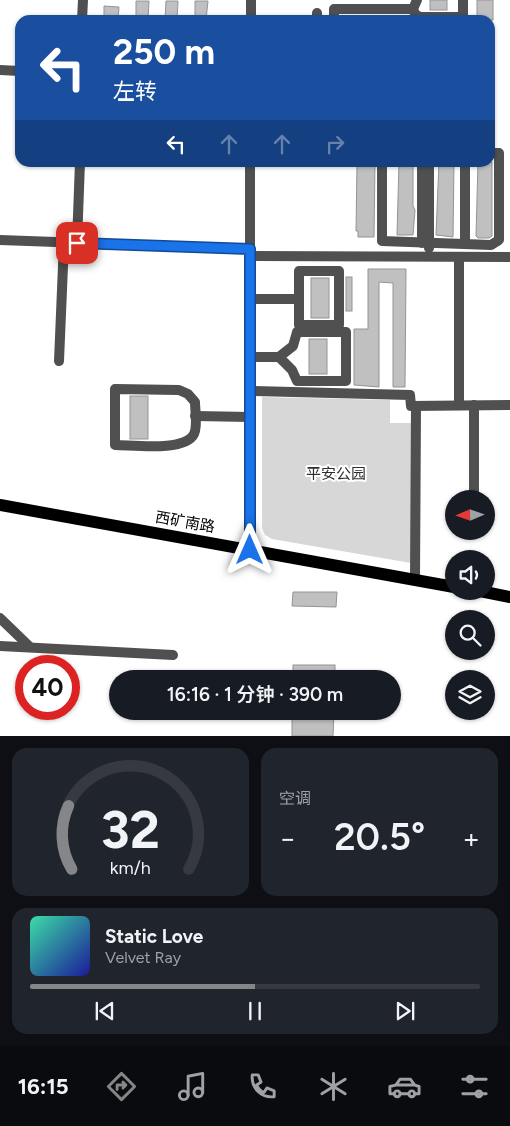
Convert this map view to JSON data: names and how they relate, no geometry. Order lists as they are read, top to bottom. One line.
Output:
{"streets":{"main road":["西矿南路"]},"parks":["平安公园"],"north":"left","page":{"turn":["250 m","左转"],"limit":"40","trip":"16:16 · 1 分钟 · 390 m","tile":"空调","heat":["−","20.5°","+"],"song":["Static Love","Velvet Ray"],"tabs":"16:15","gauge":["32","km/h"]}}
